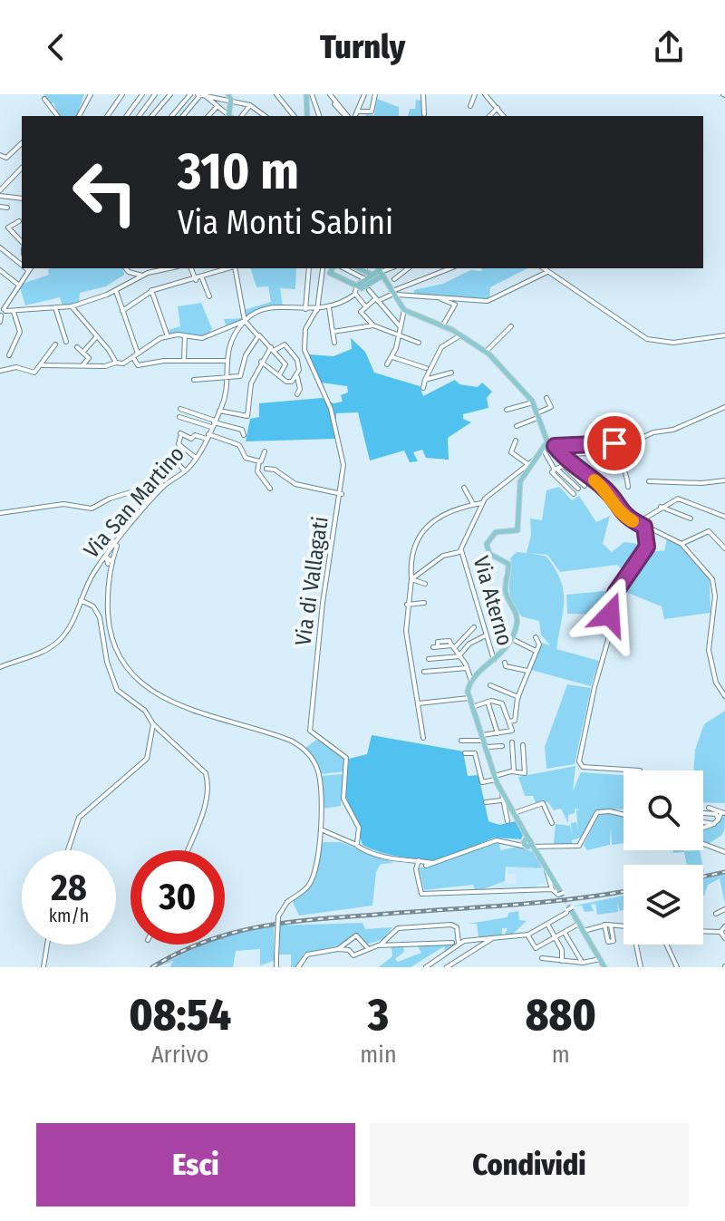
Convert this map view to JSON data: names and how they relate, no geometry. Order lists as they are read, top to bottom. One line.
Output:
{"streets":{"street":["Via San Martino","Via di Vallagati","Via Aterno"]},"page":{"header":"Turnly","turn":["310 m","Via Monti Sabini"],"speed":"28 km/h","limit":"30","eta":["08:54","Arrivo","3","min","880","m"],"buttons":["Esci","Condividi"]}}
